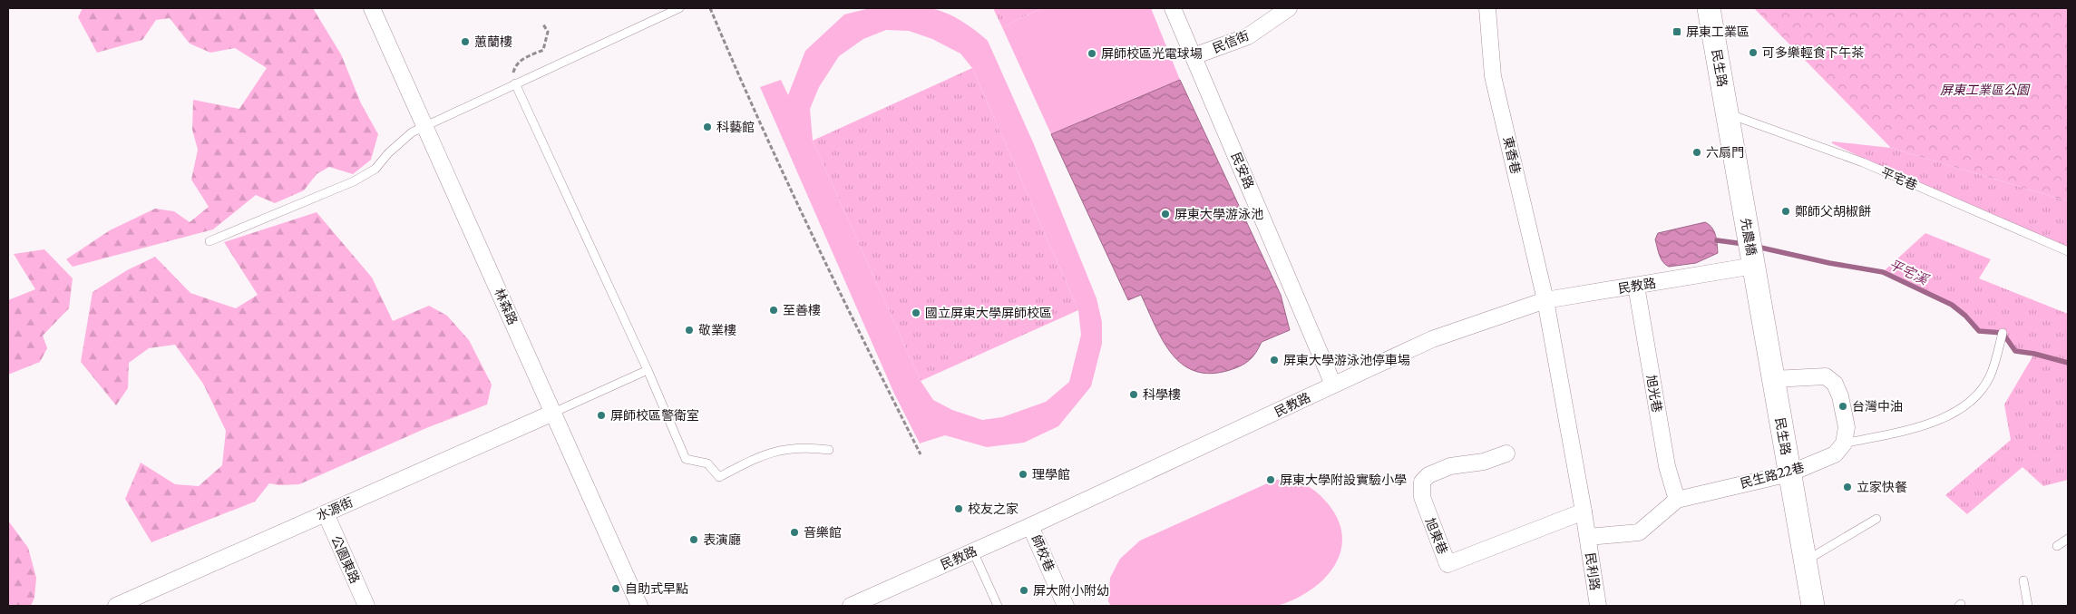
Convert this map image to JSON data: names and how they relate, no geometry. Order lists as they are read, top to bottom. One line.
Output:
{"streets":{"street":["民信街","民生路","東香巷","民安路","先農橋","民教路","林森路","旭光巷","民生路22巷","水源街","旭東巷","師校巷","公園東路","民利路"],"lane":["平宅巷"]},"crossings":[["民信街","民安路"],["民生路","平宅巷"],["民生路","先農橋"],["民生路","民教路"],["民生路","民生路22巷"],["東香巷","民教路"],["民安路","民教路"],["先農橋","民教路"],["民教路","旭光巷"],["民教路","師校巷"],["林森路","水源街"],["旭光巷","民生路22巷"],["水源街","公園東路"]],"water":["平宅溪"],"parks":["屏東工業區公園"],"places":{"transit":["屏東工業區"],"other":["蕙蘭樓","可多樂輕食下午茶","屏師校區光電球場","科藝館","六扇門","鄭師父胡椒餅","屏東大學游泳池","至善樓","國立屏東大學屏師校區","敬業樓","屏東大學游泳池停車場","科學樓","台灣中油","屏師校區警衛室","理學館","屏東大學附設實驗小學","立家快餐","校友之家","音樂館","表演廳","自助式早點","屏大附小附幼"]}}
